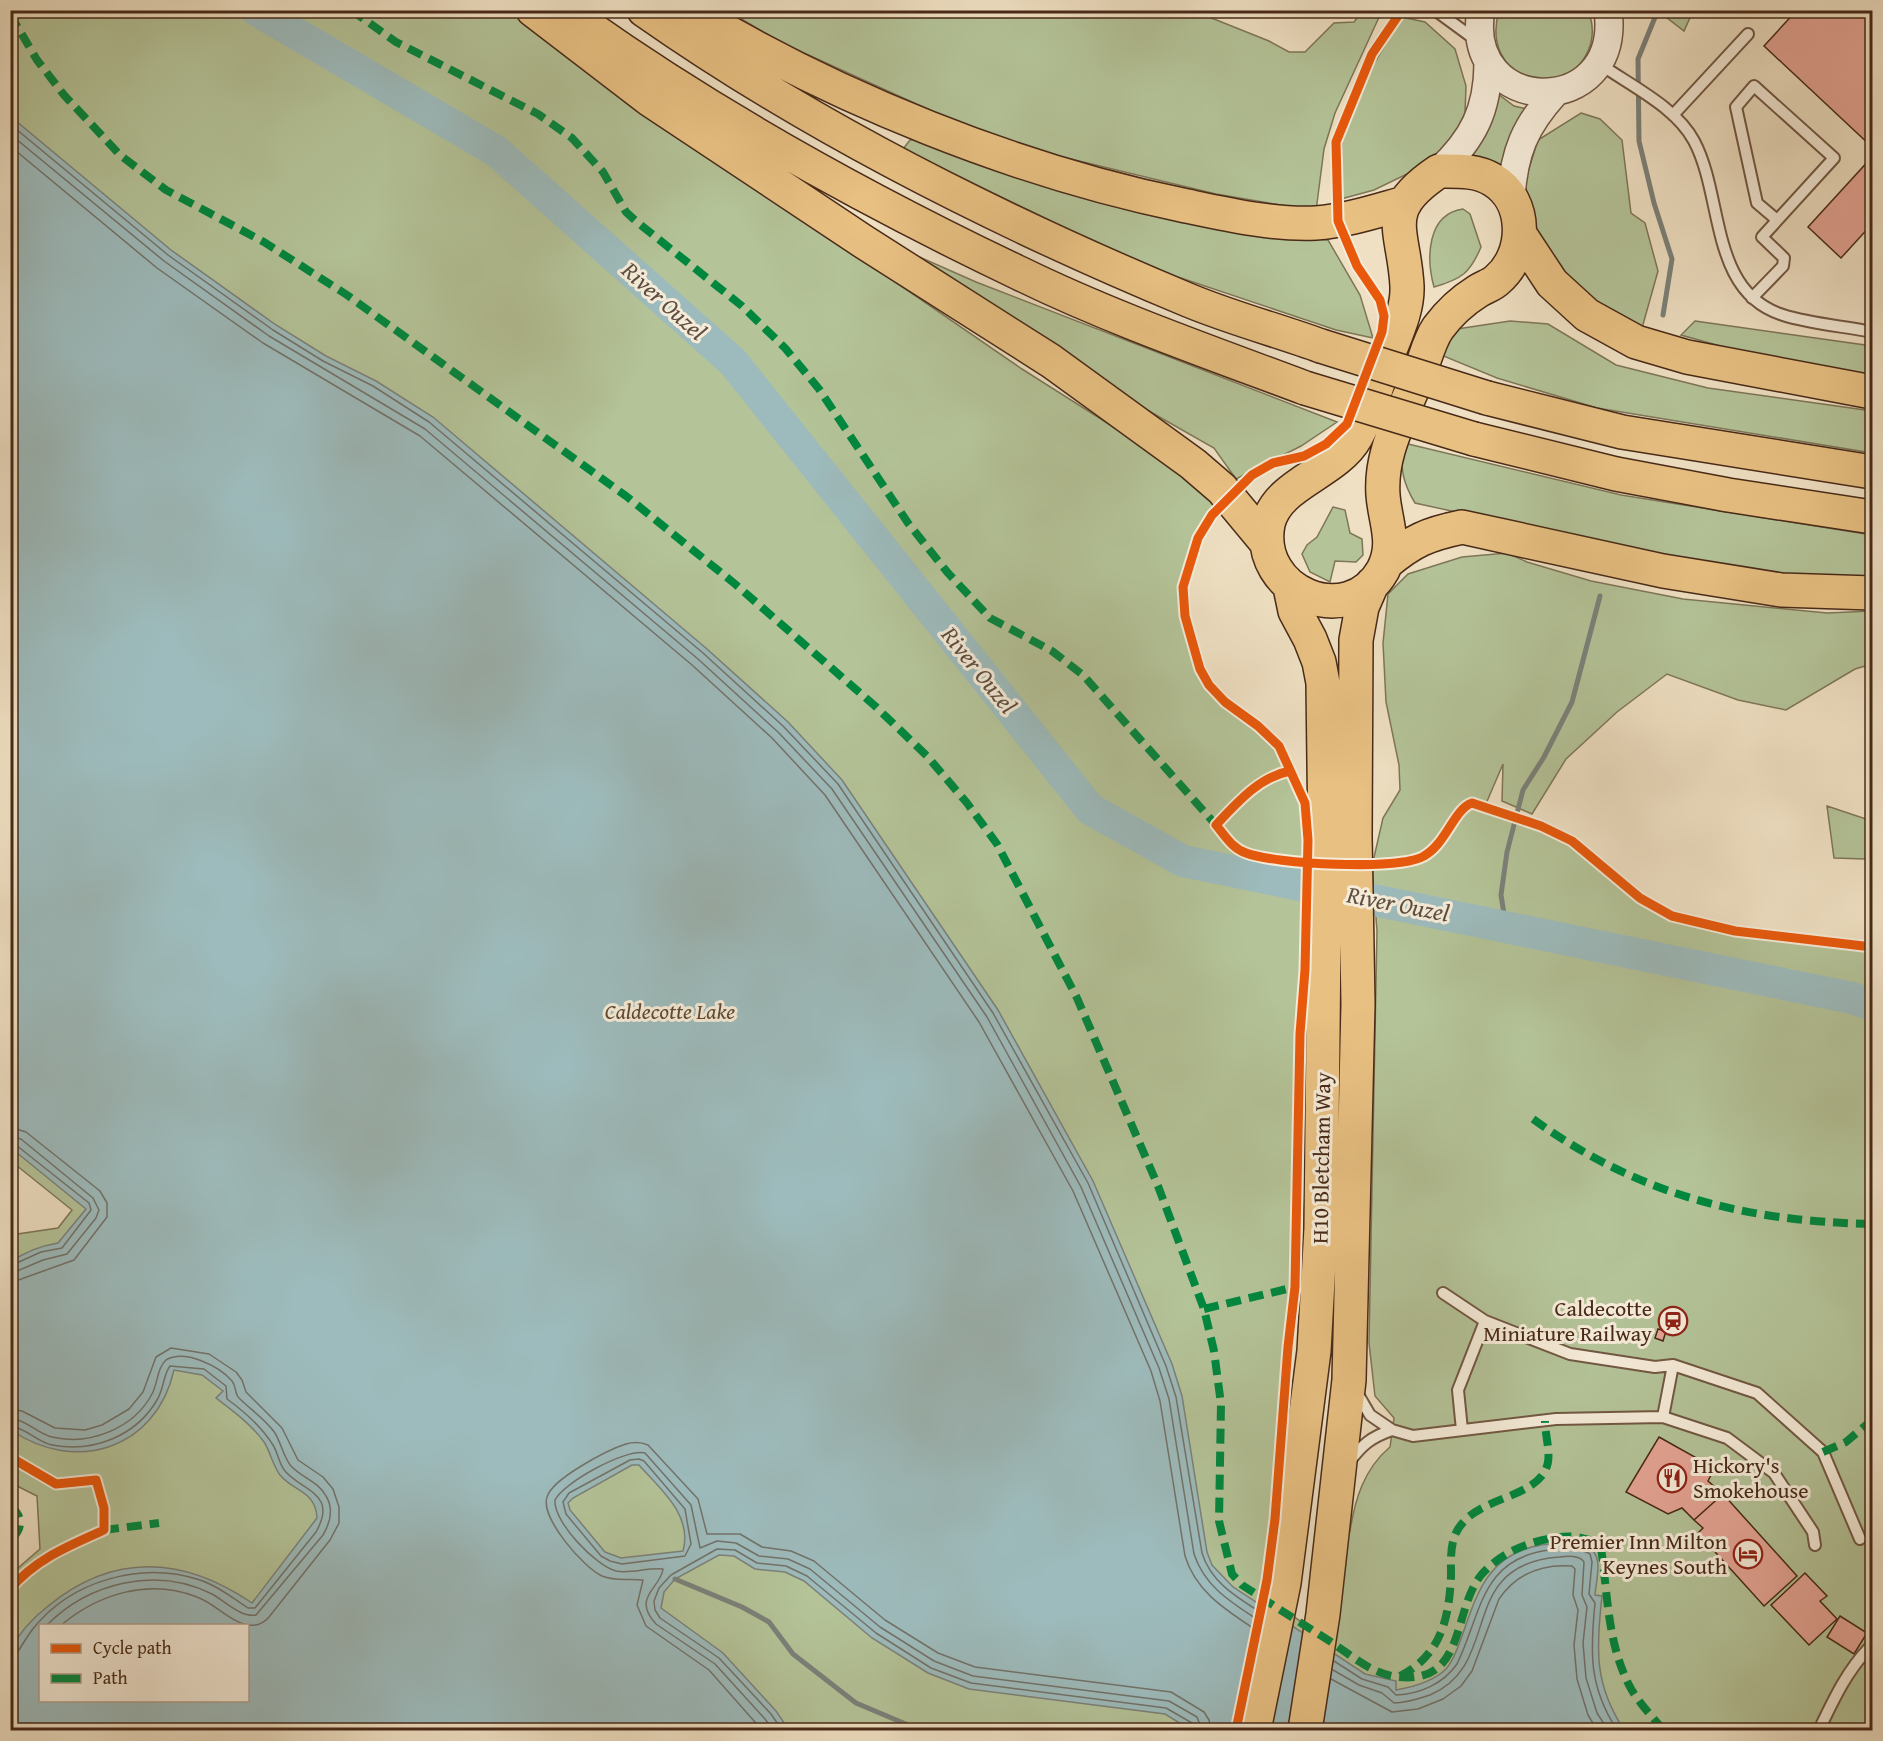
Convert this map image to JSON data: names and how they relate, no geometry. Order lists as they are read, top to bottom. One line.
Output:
{"streets":{"highway":["H10 Bletcham Way"]},"water":["River Ouzel"],"parks":["Caldecotte Lake"],"places":{"station":["Caldecotte Miniature Railway"],"restaurant":["Hickory's Smokehouse"],"hotel":["Premier Inn Milton Keynes South"]},"legend":["Cycle path","Path"]}
